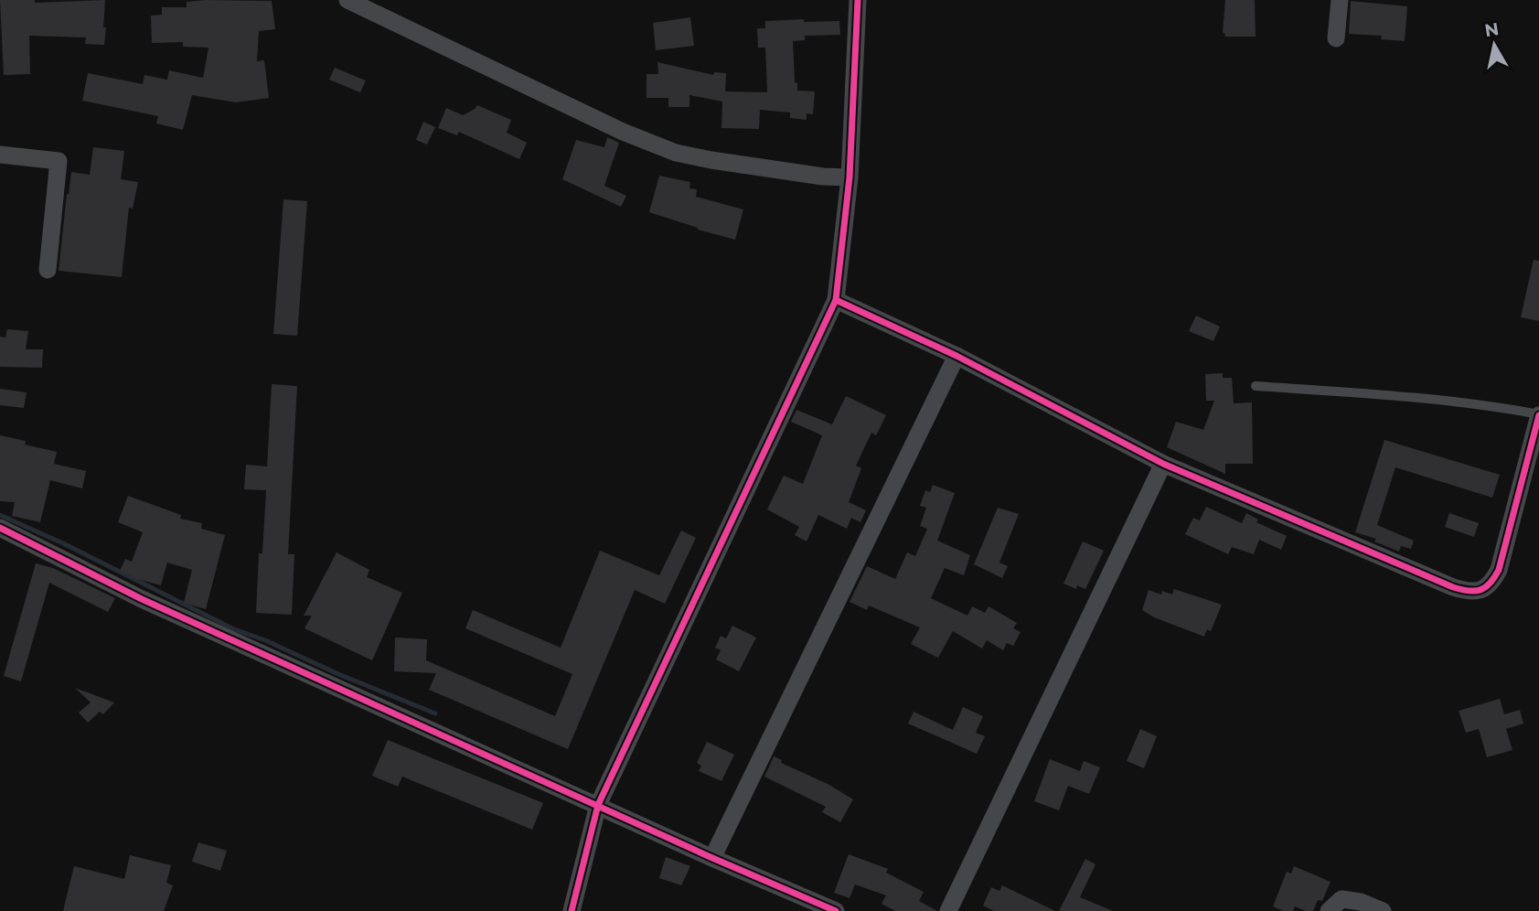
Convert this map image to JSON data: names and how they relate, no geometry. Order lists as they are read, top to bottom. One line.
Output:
{"north":"top"}
